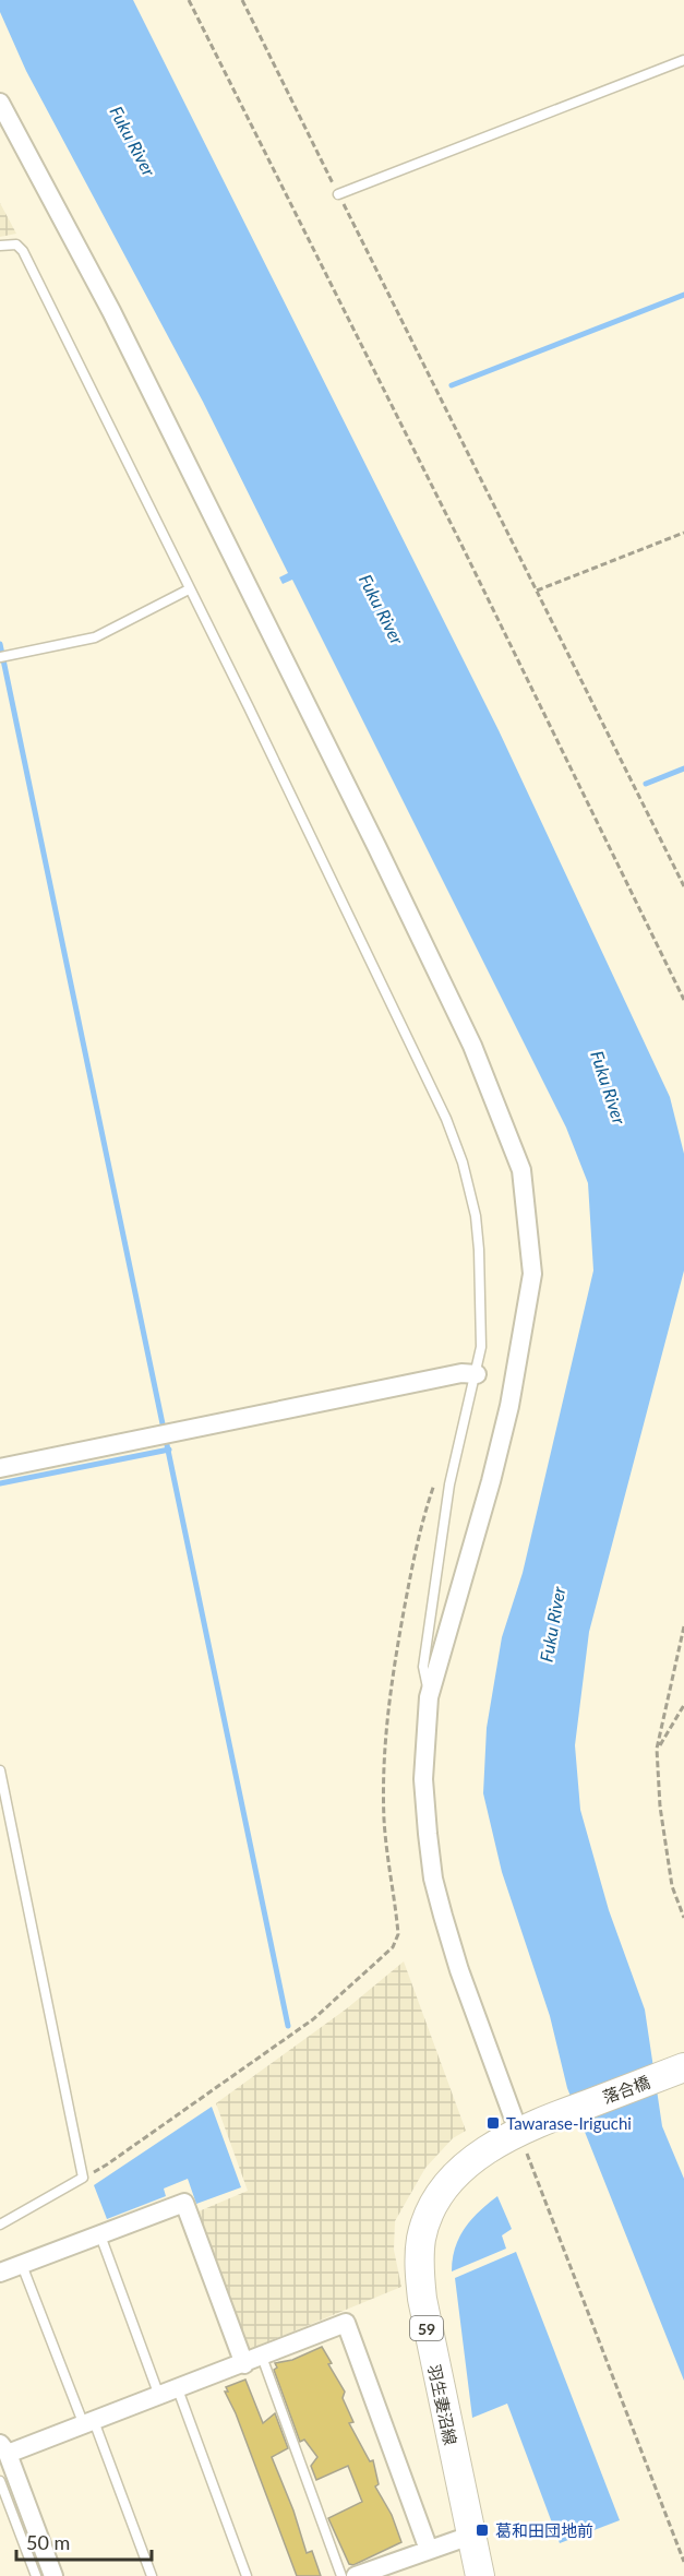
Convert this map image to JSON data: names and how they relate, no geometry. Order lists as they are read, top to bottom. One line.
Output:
{"streets":{"main road":["落合橋","59","羽生妻沼線"]},"crossings":[["落合橋","羽生妻沼線"]],"water":["Fuku River"],"places":{"transit":["Tawarase-Iriguchi","葛和田団地前"]},"scale_bar":"50 m"}
